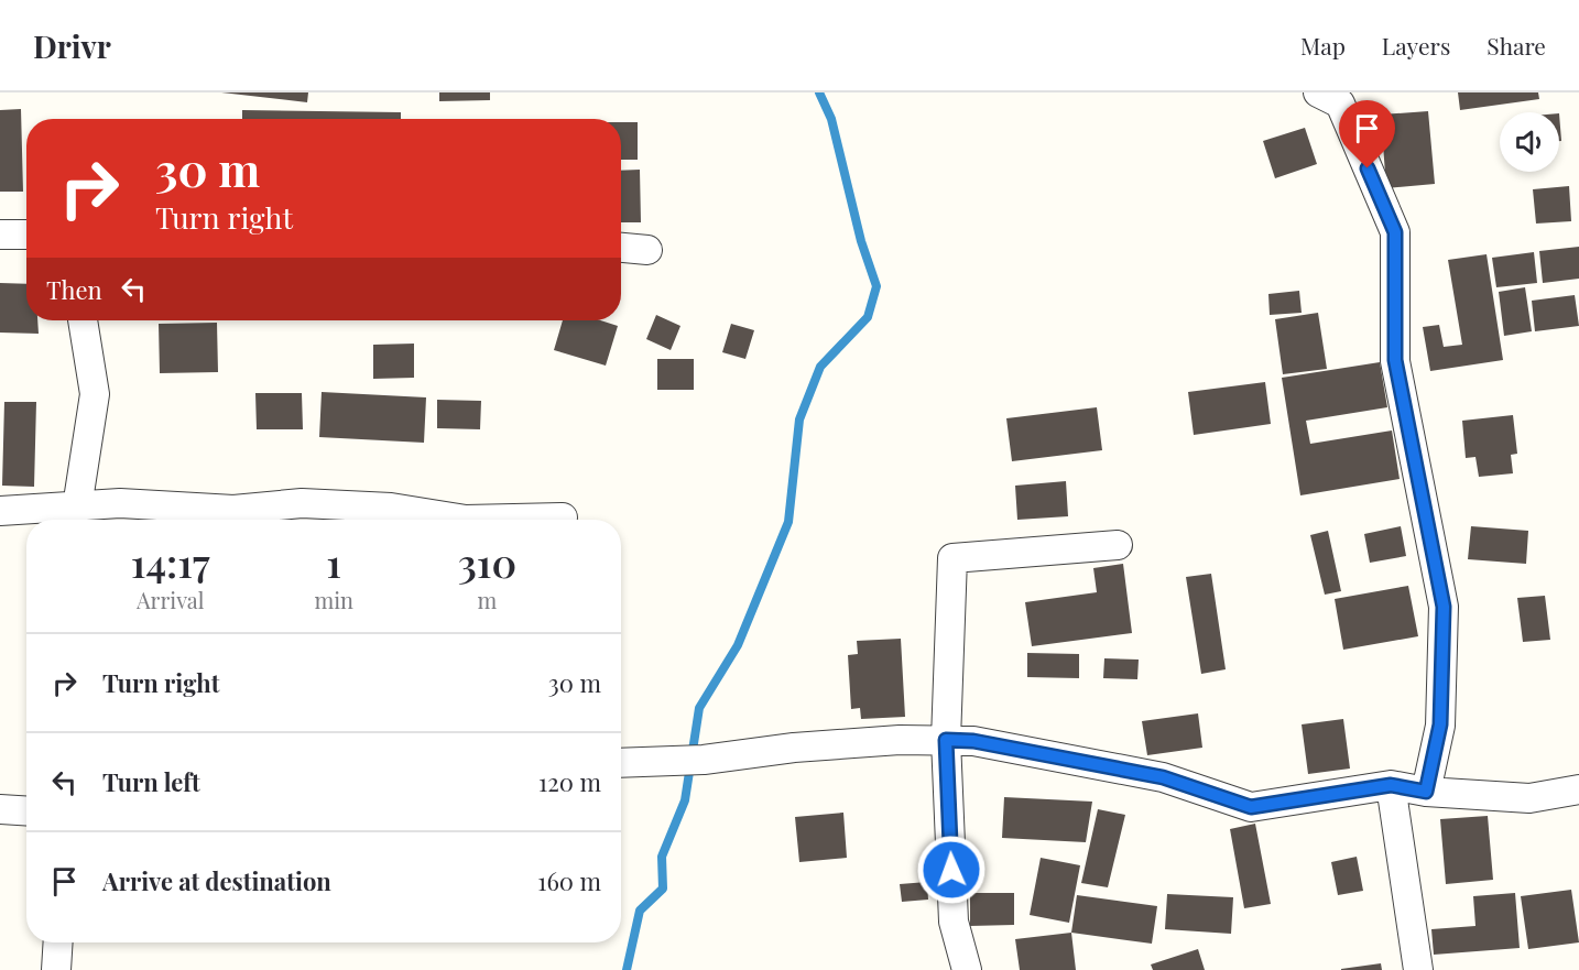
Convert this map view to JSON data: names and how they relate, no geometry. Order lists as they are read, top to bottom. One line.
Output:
{"page":{"header":"Drivr","nav":["Map","Layers","Share"],"turn":["30 m","Turn right"],"then":"Then","eta":["14:17","Arrival","1","min","310","m"],"list":[{"name":"Turn right","value":"30 m"},{"name":"Turn left","value":"120 m"},{"name":"Arrive at destination","value":"160 m"}]}}
